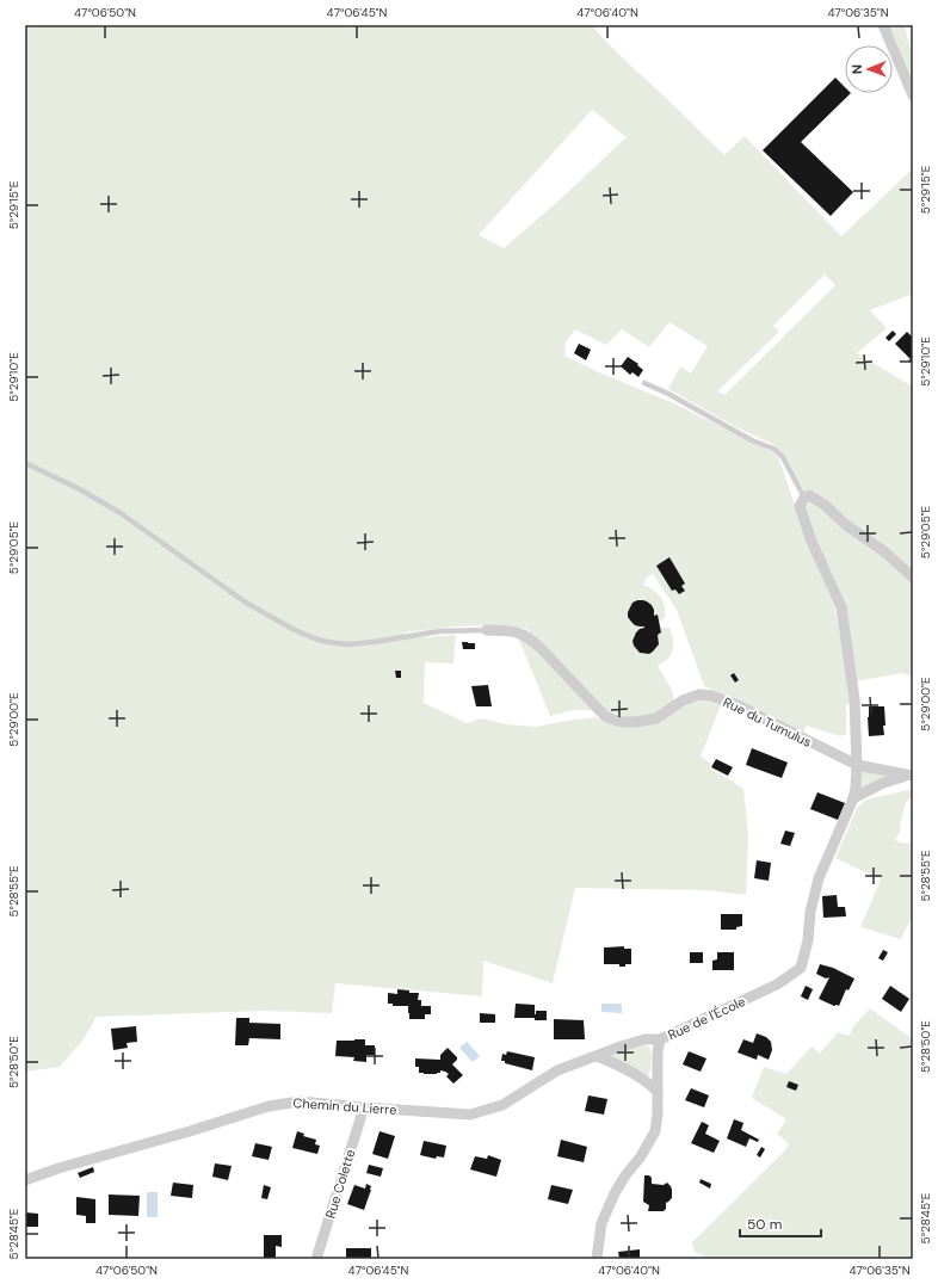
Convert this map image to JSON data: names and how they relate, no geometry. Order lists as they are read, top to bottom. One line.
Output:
{"streets":{"street":["Rue du Tumulus","Rue de l'École","Chemin du Lierre","Rue Colette"]},"crossings":[["Rue du Tumulus","Rue de l'École"],["Rue de l'École","Chemin du Lierre"],["Chemin du Lierre","Rue Colette"]],"scale_bar":"50 m","north":"left","coordinates":["47°06'50\"N","47°06'45\"N","47°06'40\"N","47°06'35\"N","5°29'15\"E","5°29'10\"E","5°29'05\"E","5°29'00\"E","5°28'55\"E","5°28'50\"E","5°28'45\"E"]}
